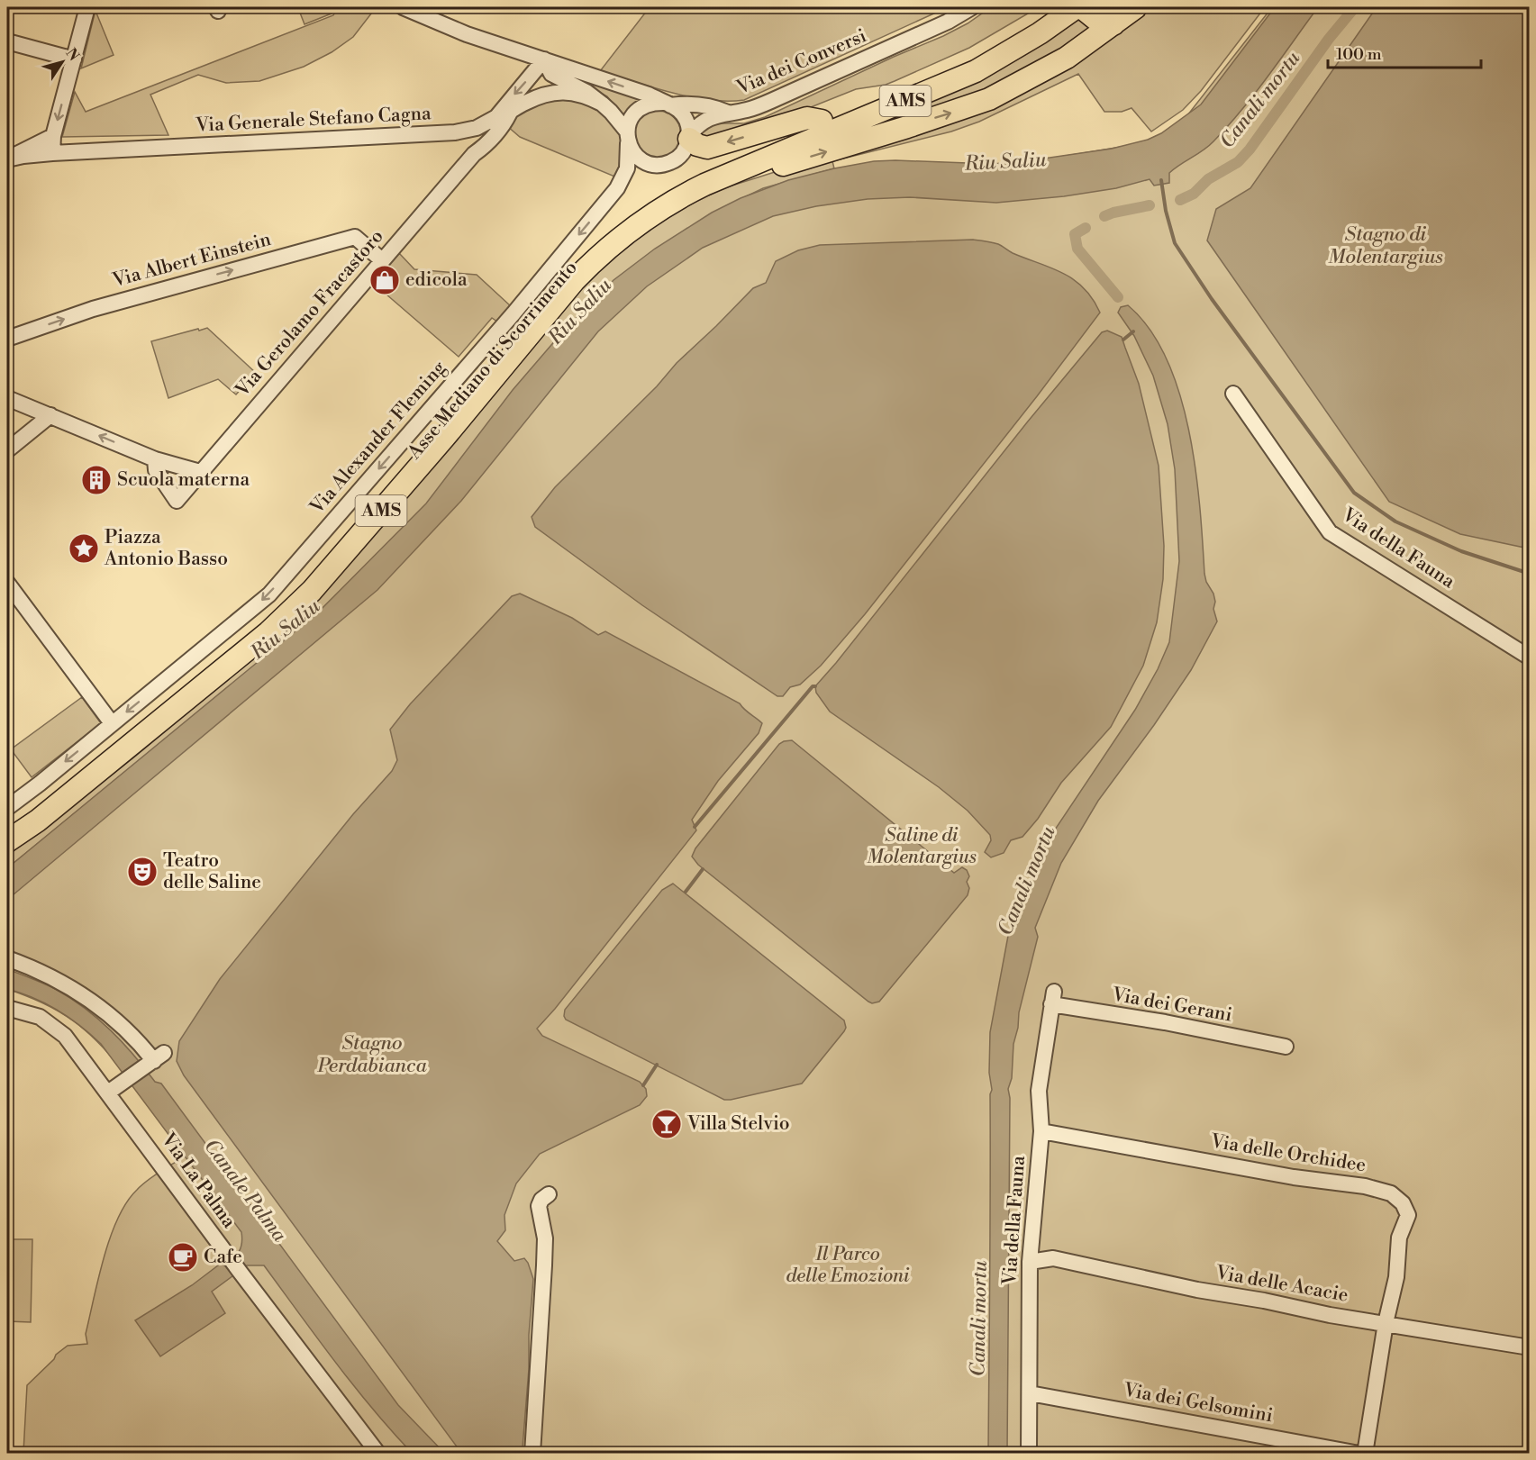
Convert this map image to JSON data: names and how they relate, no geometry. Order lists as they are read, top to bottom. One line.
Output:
{"streets":{"highway":["AMS","Asse Mediano di Scorrimento"],"street":["Via dei Conversi","Via Generale Stefano Cagna","Via Albert Einstein","Via Gerolamo Fracastoro","Via Alexander Fleming","Via della Fauna","Via dei Gerani","Via delle Orchidee","Via La Palma","Via delle Acacie","Via dei Gelsomini"]},"crossings":[["Via dei Conversi","Via Alexander Fleming"],["Via Generale Stefano Cagna","Via Gerolamo Fracastoro"],["Via Albert Einstein","Via Gerolamo Fracastoro"],["Via della Fauna","Via dei Gerani"],["Via della Fauna","Via delle Orchidee"],["Via della Fauna","Via delle Acacie"],["Via della Fauna","Via dei Gelsomini"],["Via delle Orchidee","Via delle Acacie"]],"one_way":["Via Albert Einstein","Via Alexander Fleming"],"water":["Canali mortu","Riu Saliu","Stagno di Molentargius","Stagno Perdabianca","Canale Palma"],"parks":["Saline di Molentargius","Il Parco delle Emozioni"],"places":{"shop":["edicola"],"building":["Scuola materna"],"place":["Piazza Antonio Basso"],"theatre":["Teatro delle Saline"],"bar":["Villa Stelvio"],"cafe":["Cafe"]},"scale_bar":"100 m","north":"top right"}
